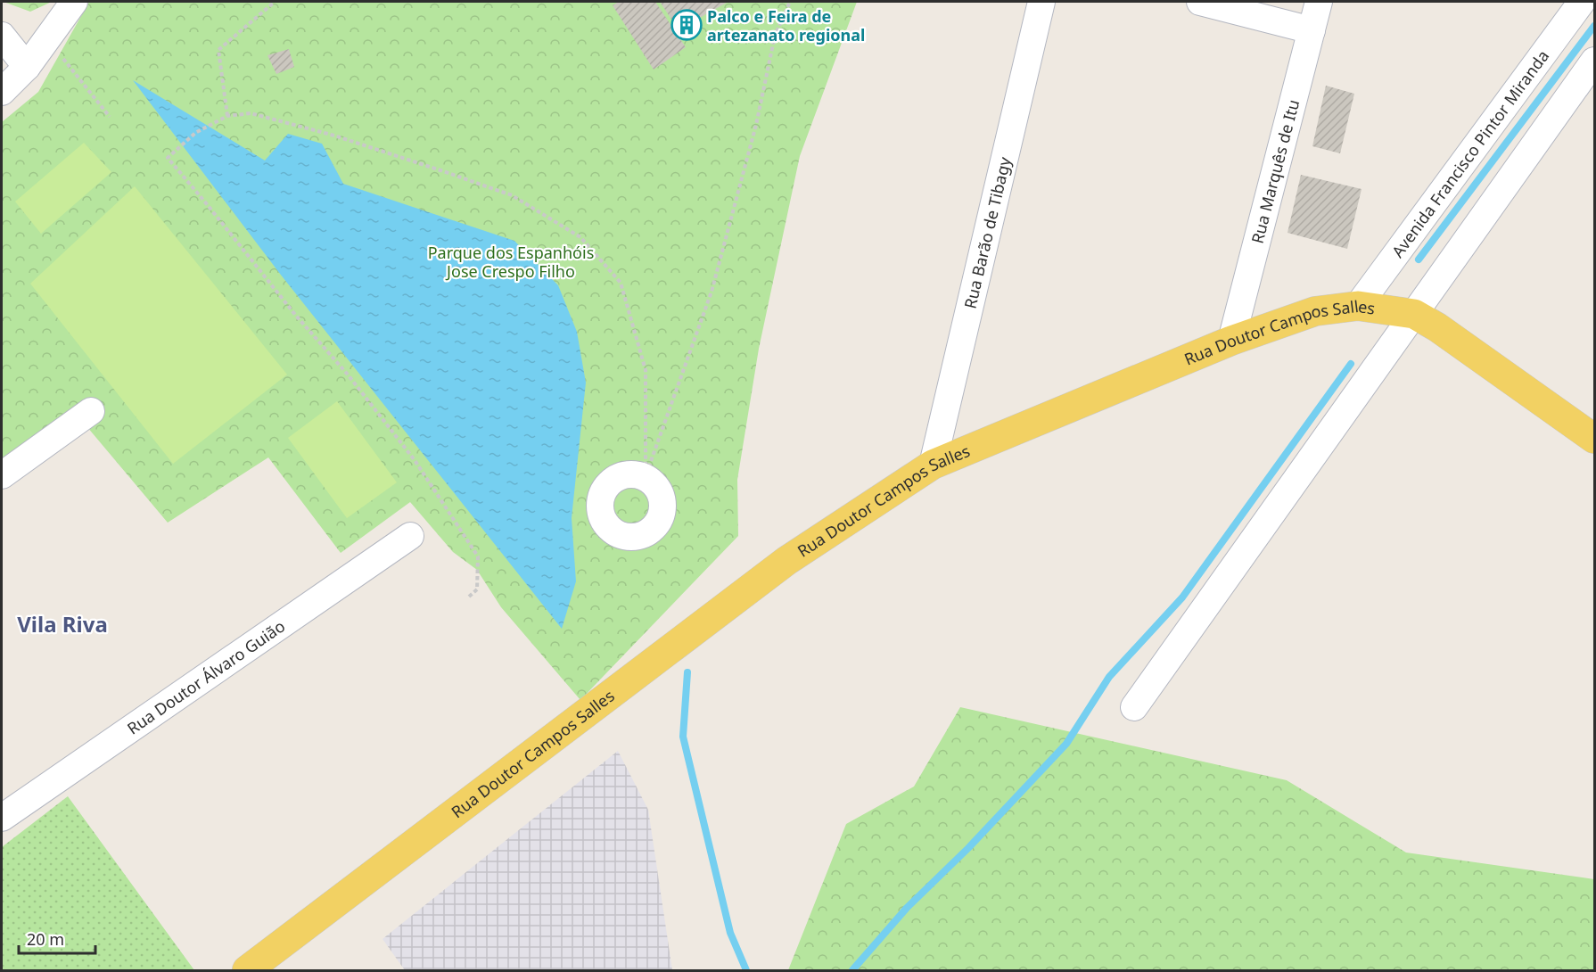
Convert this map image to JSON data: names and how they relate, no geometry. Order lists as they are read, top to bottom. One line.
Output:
{"streets":{"main road":["Rua Doutor Campos Salles"],"street":["Avenida Francisco Pintor Miranda","Rua Marquês de Itu","Rua Barão de Tibagy","Rua Doutor Álvaro Guião"]},"crossings":[["Avenida Francisco Pintor Miranda","Rua Doutor Campos Salles"],["Rua Marquês de Itu","Rua Doutor Campos Salles"],["Rua Barão de Tibagy","Rua Doutor Campos Salles"]],"districts":["Vila Riva"],"parks":["Parque dos Espanhóis Jose Crespo Filho"],"places":{"building":["Palco e Feira de artezanato regional"]},"scale_bar":"20 m"}
